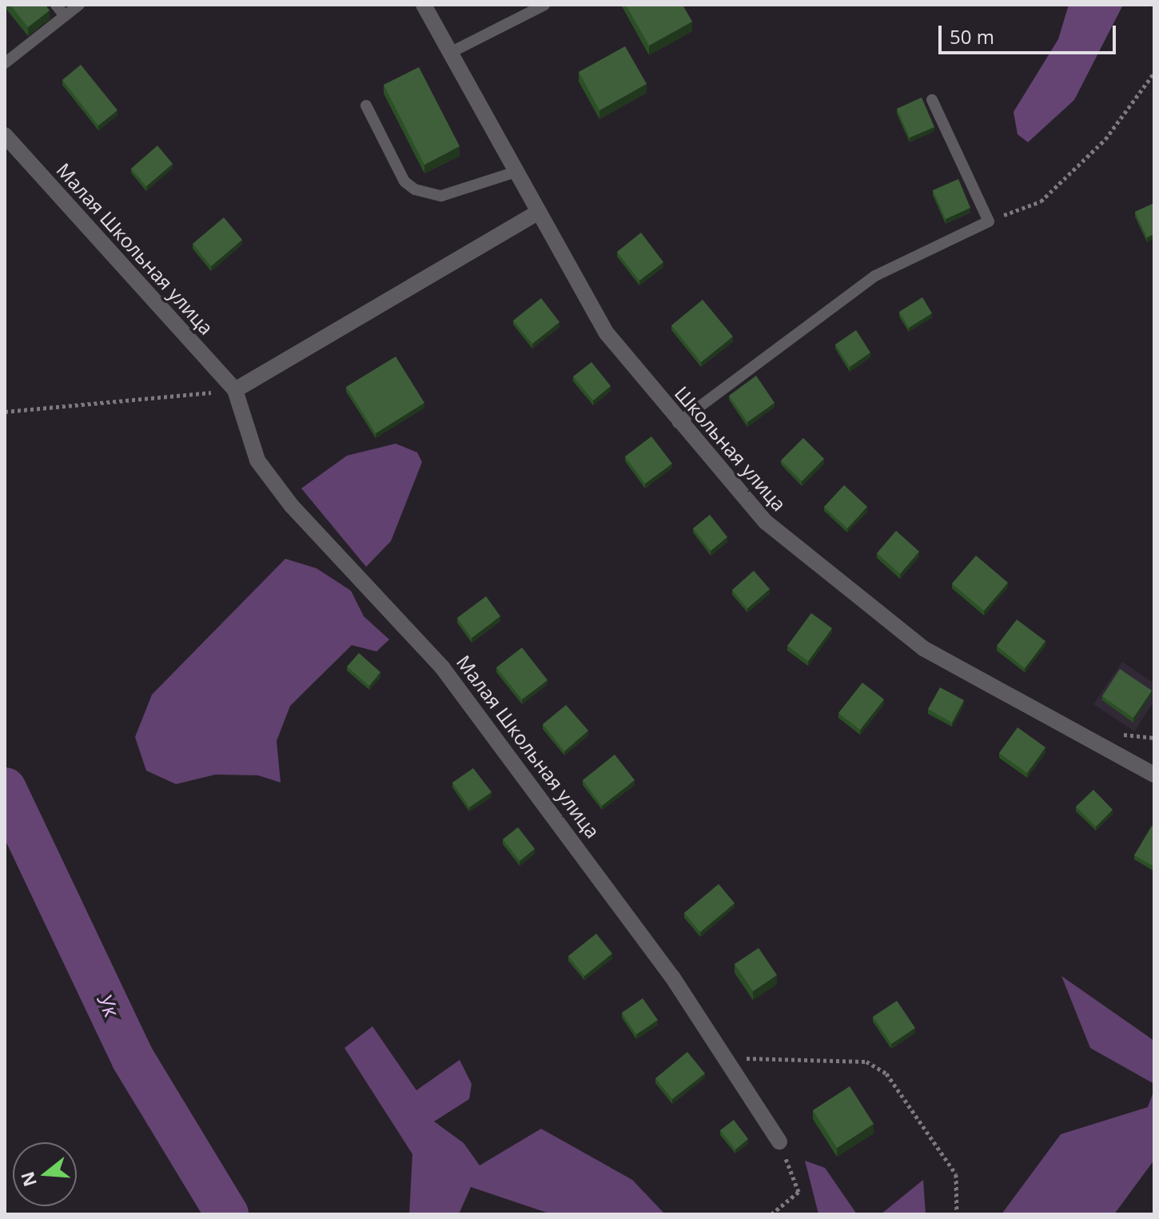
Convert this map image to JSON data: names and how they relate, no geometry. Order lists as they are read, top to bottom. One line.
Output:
{"streets":{"street":["Малая Школьная улица","Школьная улица"]},"water":["Ук"],"scale_bar":"50 m","north":"left"}
